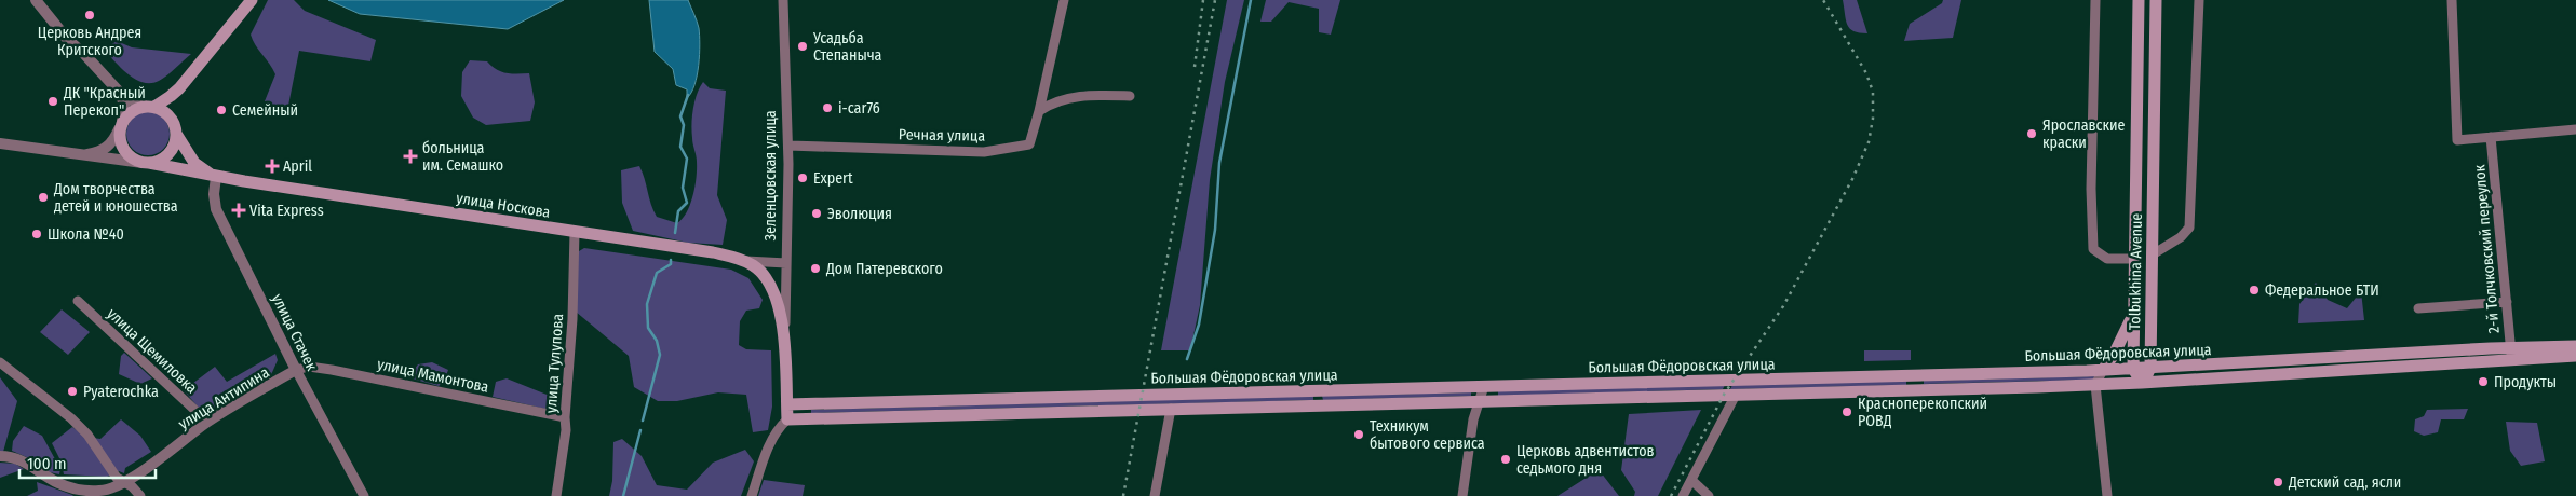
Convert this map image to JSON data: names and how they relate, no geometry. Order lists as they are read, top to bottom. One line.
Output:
{"streets":{"main road":["Зеленцовская улица","улица Носкова","Tolbukhina Avenue","Большая Фёдоровская улица"],"street":["Речная улица","2-й Толчковский переулок","улица Стачек","улица Щемиловка","улица Тулупова","улица Мамонтова","улица Антипина"]},"crossings":[["Речная улица","Зеленцовская улица"],["Зеленцовская улица","улица Носкова"],["Зеленцовская улица","Большая Фёдоровская улица"],["улица Носкова","улица Стачек"],["улица Носкова","улица Тулупова"],["2-й Толчковский переулок","Большая Фёдоровская улица"],["Tolbukhina Avenue","Большая Фёдоровская улица"],["улица Стачек","улица Мамонтова"],["улица Стачек","улица Антипина"],["улица Щемиловка","улица Антипина"],["улица Тулупова","улица Мамонтова"],["улица Мамонтова","улица Антипина"]],"places":{"other":["Церковь Андрея Критского","Усадьба Степаныча","ДК \"Красный Перекоп\"","i-car76","Семейный","Ярославские краски","Expert","Дом творчества детей и юношества","Эволюция","Школа №40","Дом Патеревского","Федеральное БТИ","Продукты","Pyaterochka","Красноперекопский РОВД","Техникум бытового сервиса","Церковь адвентистов седьмого дня","Детский сад, ясли"],"health":["больница им. Семашко","April","Vita Express"]},"scale_bar":"100 m"}
